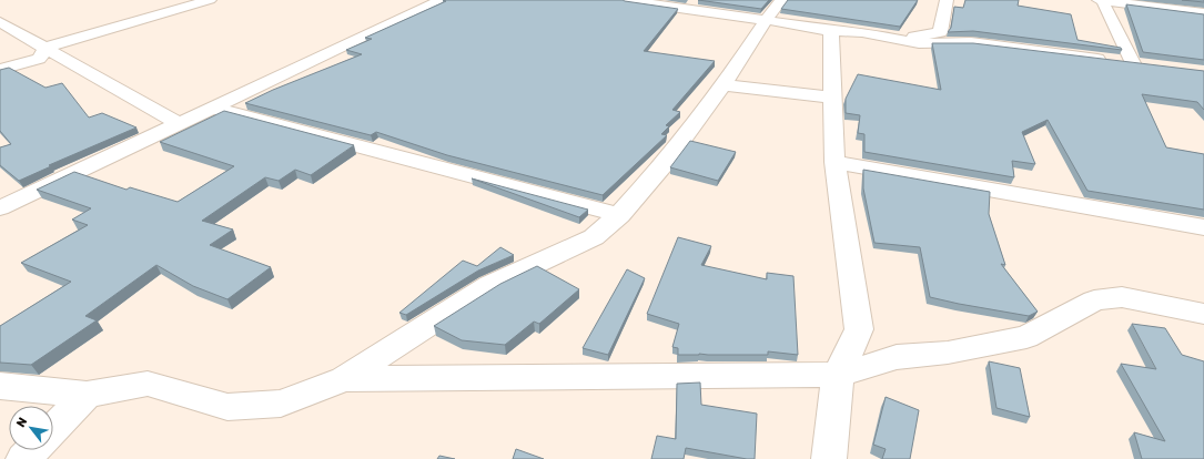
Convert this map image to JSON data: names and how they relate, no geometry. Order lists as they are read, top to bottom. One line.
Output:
{"north":"top left"}
